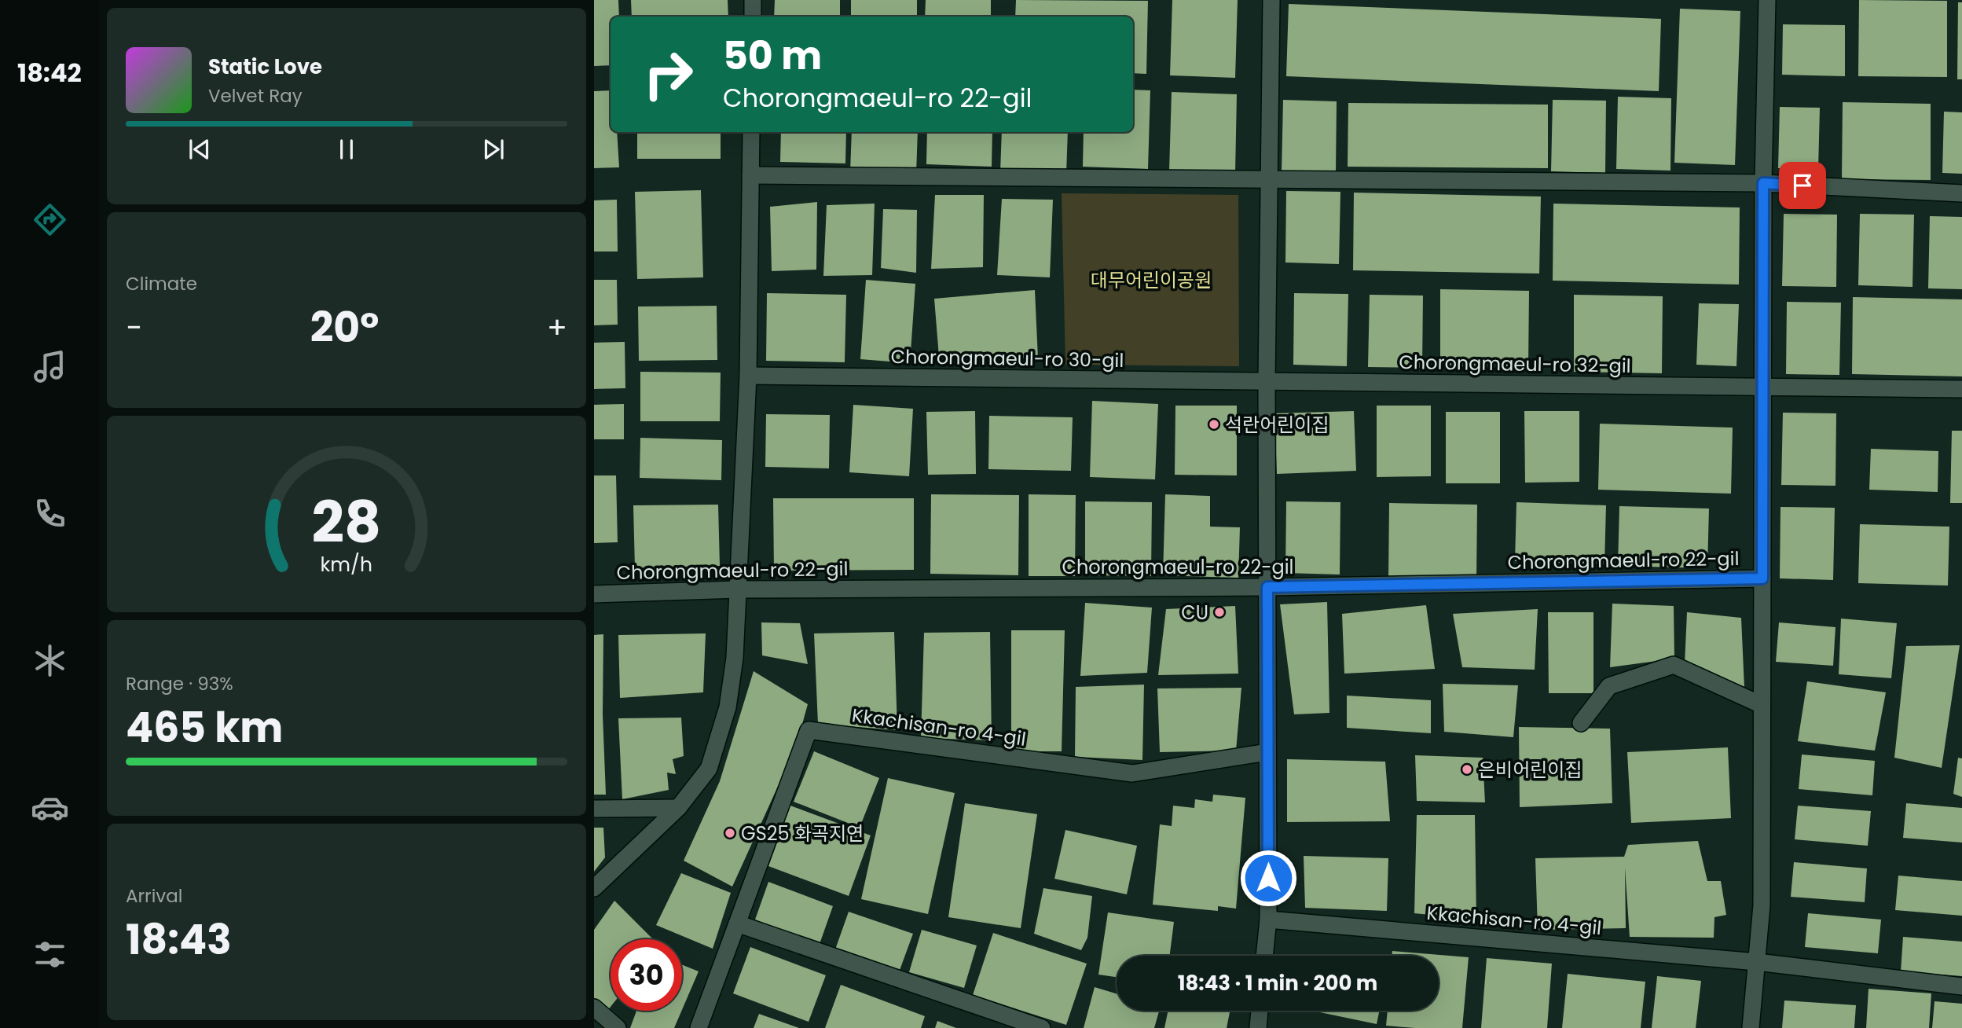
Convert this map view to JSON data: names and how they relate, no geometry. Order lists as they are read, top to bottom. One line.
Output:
{"streets":{"street":["Chorongmaeul-ro 30-gil","Chorongmaeul-ro 32-gil","Chorongmaeul-ro 22-gil","Kkachisan-ro 4-gil"]},"crossings":[["Chorongmaeul-ro 30-gil","Chorongmaeul-ro 32-gil"]],"parks":["대무어린이공원"],"places":["석란어린이집","CU","은비어린이집","GS25 화곡지연"],"page":{"tabs":"18:42","turn":["50 m","Chorongmaeul-ro 22-gil"],"song":["Static Love","Velvet Ray"],"tile":["Climate",["Range · 93%","465 km"],["Arrival","18:43"]],"heat":["−","20°","+"],"limit":"30","trip":"18:43 · 1 min · 200 m","gauge":["28","km/h"]}}
